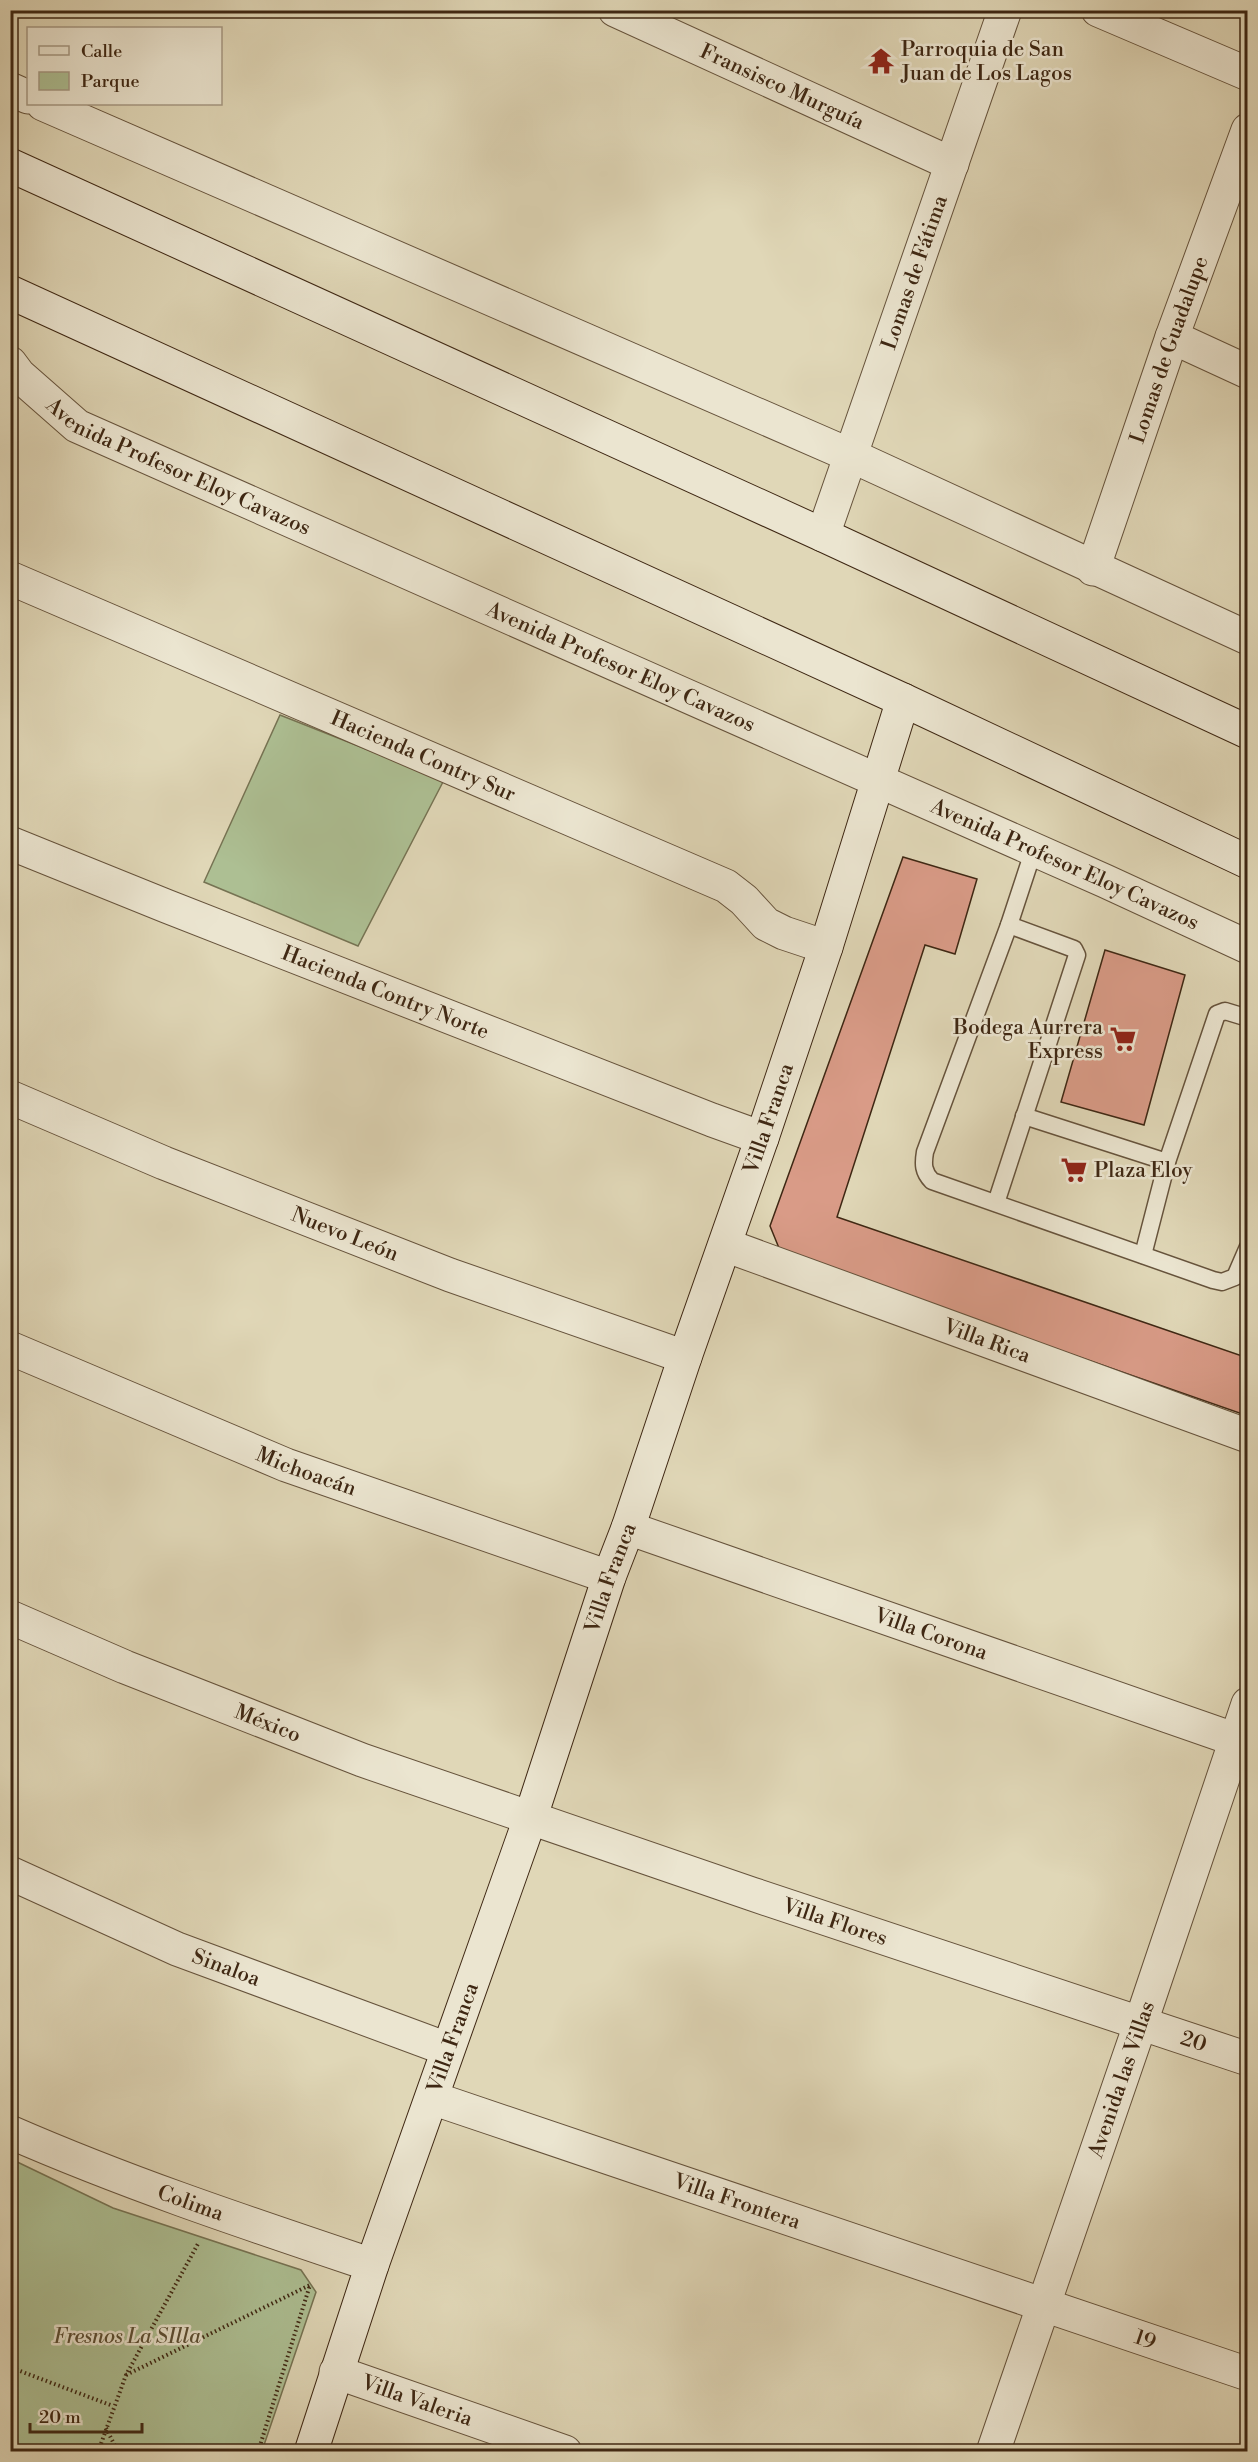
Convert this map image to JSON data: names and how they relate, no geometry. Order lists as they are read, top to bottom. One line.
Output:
{"streets":{"street":["Fransisco Murguía","Lomas de Fátima","Lomas de Guadalupe","Avenida Profesor Eloy Cavazos","Hacienda Contry Sur","Hacienda Contry Norte","Villa Franca","Nuevo León","Villa Rica","Michoacán","Villa Corona","México","Villa Flores","Sinaloa","20","Avenida las Villas","Villa Frontera","Colima","19","Villa Valeria"]},"crossings":[["Fransisco Murguía","Lomas de Fátima"],["Avenida Profesor Eloy Cavazos","Villa Franca"],["Hacienda Contry Sur","Villa Franca"],["Hacienda Contry Norte","Villa Franca"],["Villa Franca","Nuevo León"],["Villa Franca","Villa Rica"],["Villa Franca","Michoacán"],["Villa Franca","Villa Corona"],["Villa Franca","México"],["Villa Franca","Villa Flores"],["Villa Franca","Sinaloa"],["Villa Franca","Villa Frontera"],["Villa Franca","Colima"],["Villa Franca","Villa Valeria"],["Villa Corona","Avenida las Villas"],["México","Villa Flores"],["Villa Flores","20"],["Villa Flores","Avenida las Villas"],["20","Avenida las Villas"],["Avenida las Villas","Villa Frontera"],["Avenida las Villas","19"],["Villa Frontera","19"]],"parks":["Fresnos La SIlla"],"places":{"temple":["Parroquia de San Juan de Los Lagos"],"supermarket":["Bodega Aurrera Express","Plaza Eloy"]},"legend":["Calle","Parque"],"scale_bar":"20 m"}
